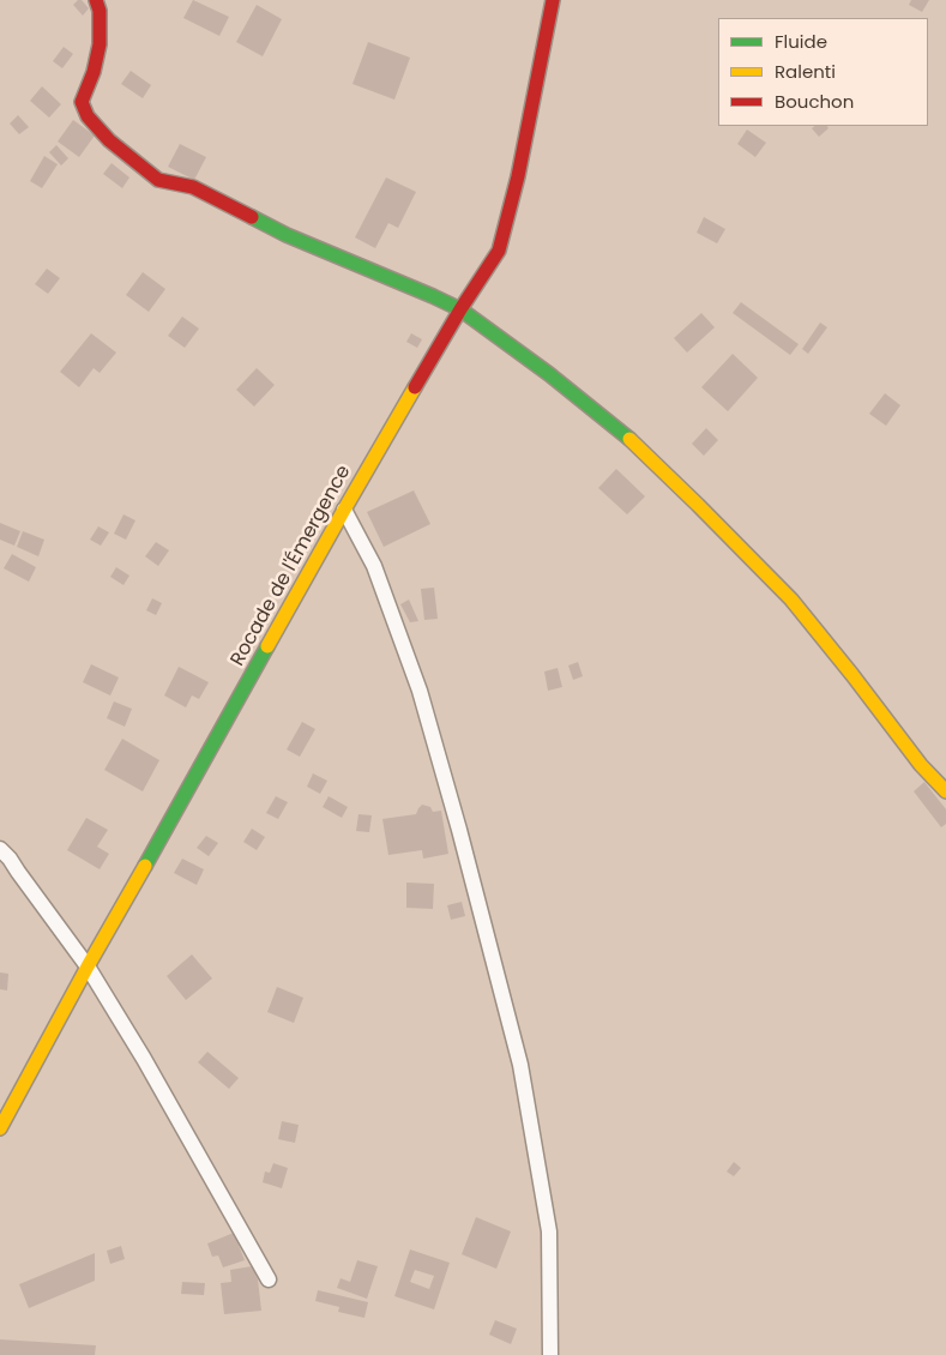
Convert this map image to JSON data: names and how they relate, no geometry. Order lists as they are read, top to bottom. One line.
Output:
{"streets":{"street":["Rocade de l'Émergence"]},"legend":["Fluide","Ralenti","Bouchon"]}
